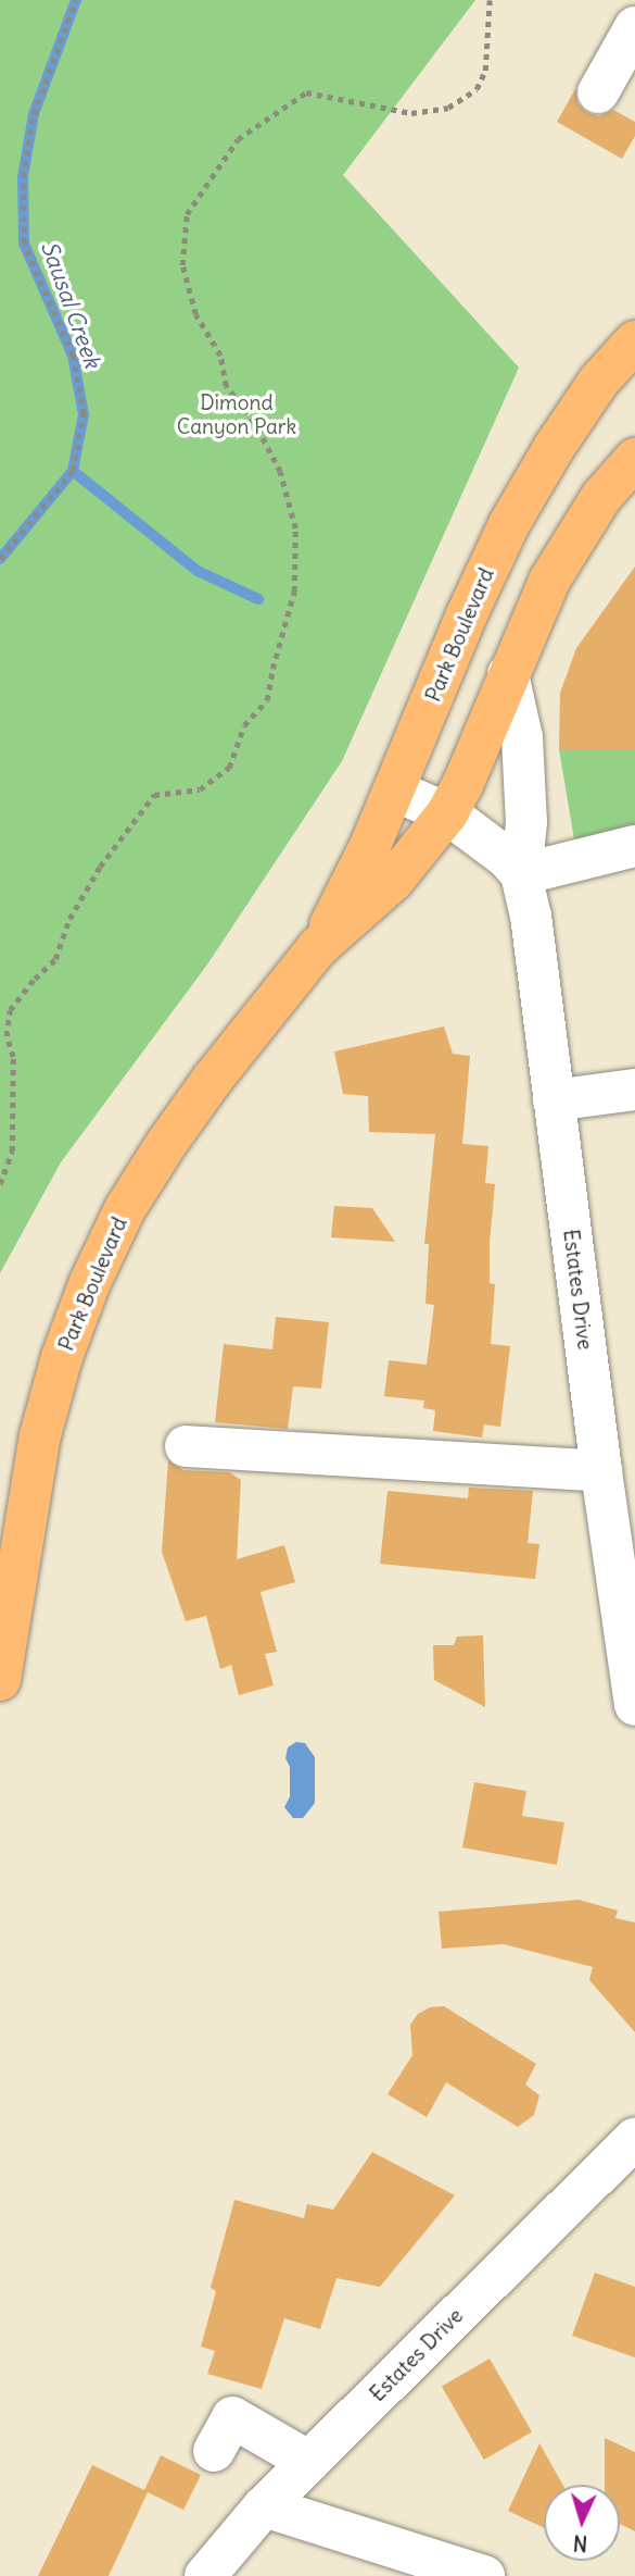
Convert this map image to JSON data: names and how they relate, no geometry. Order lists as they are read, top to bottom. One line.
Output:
{"streets":{"main road":["Park Boulevard"],"street":["Estates Drive"]},"crossings":[["Park Boulevard","Estates Drive"]],"water":["Sausal Creek"],"parks":["Dimond Canyon Park"],"north":"bottom"}
